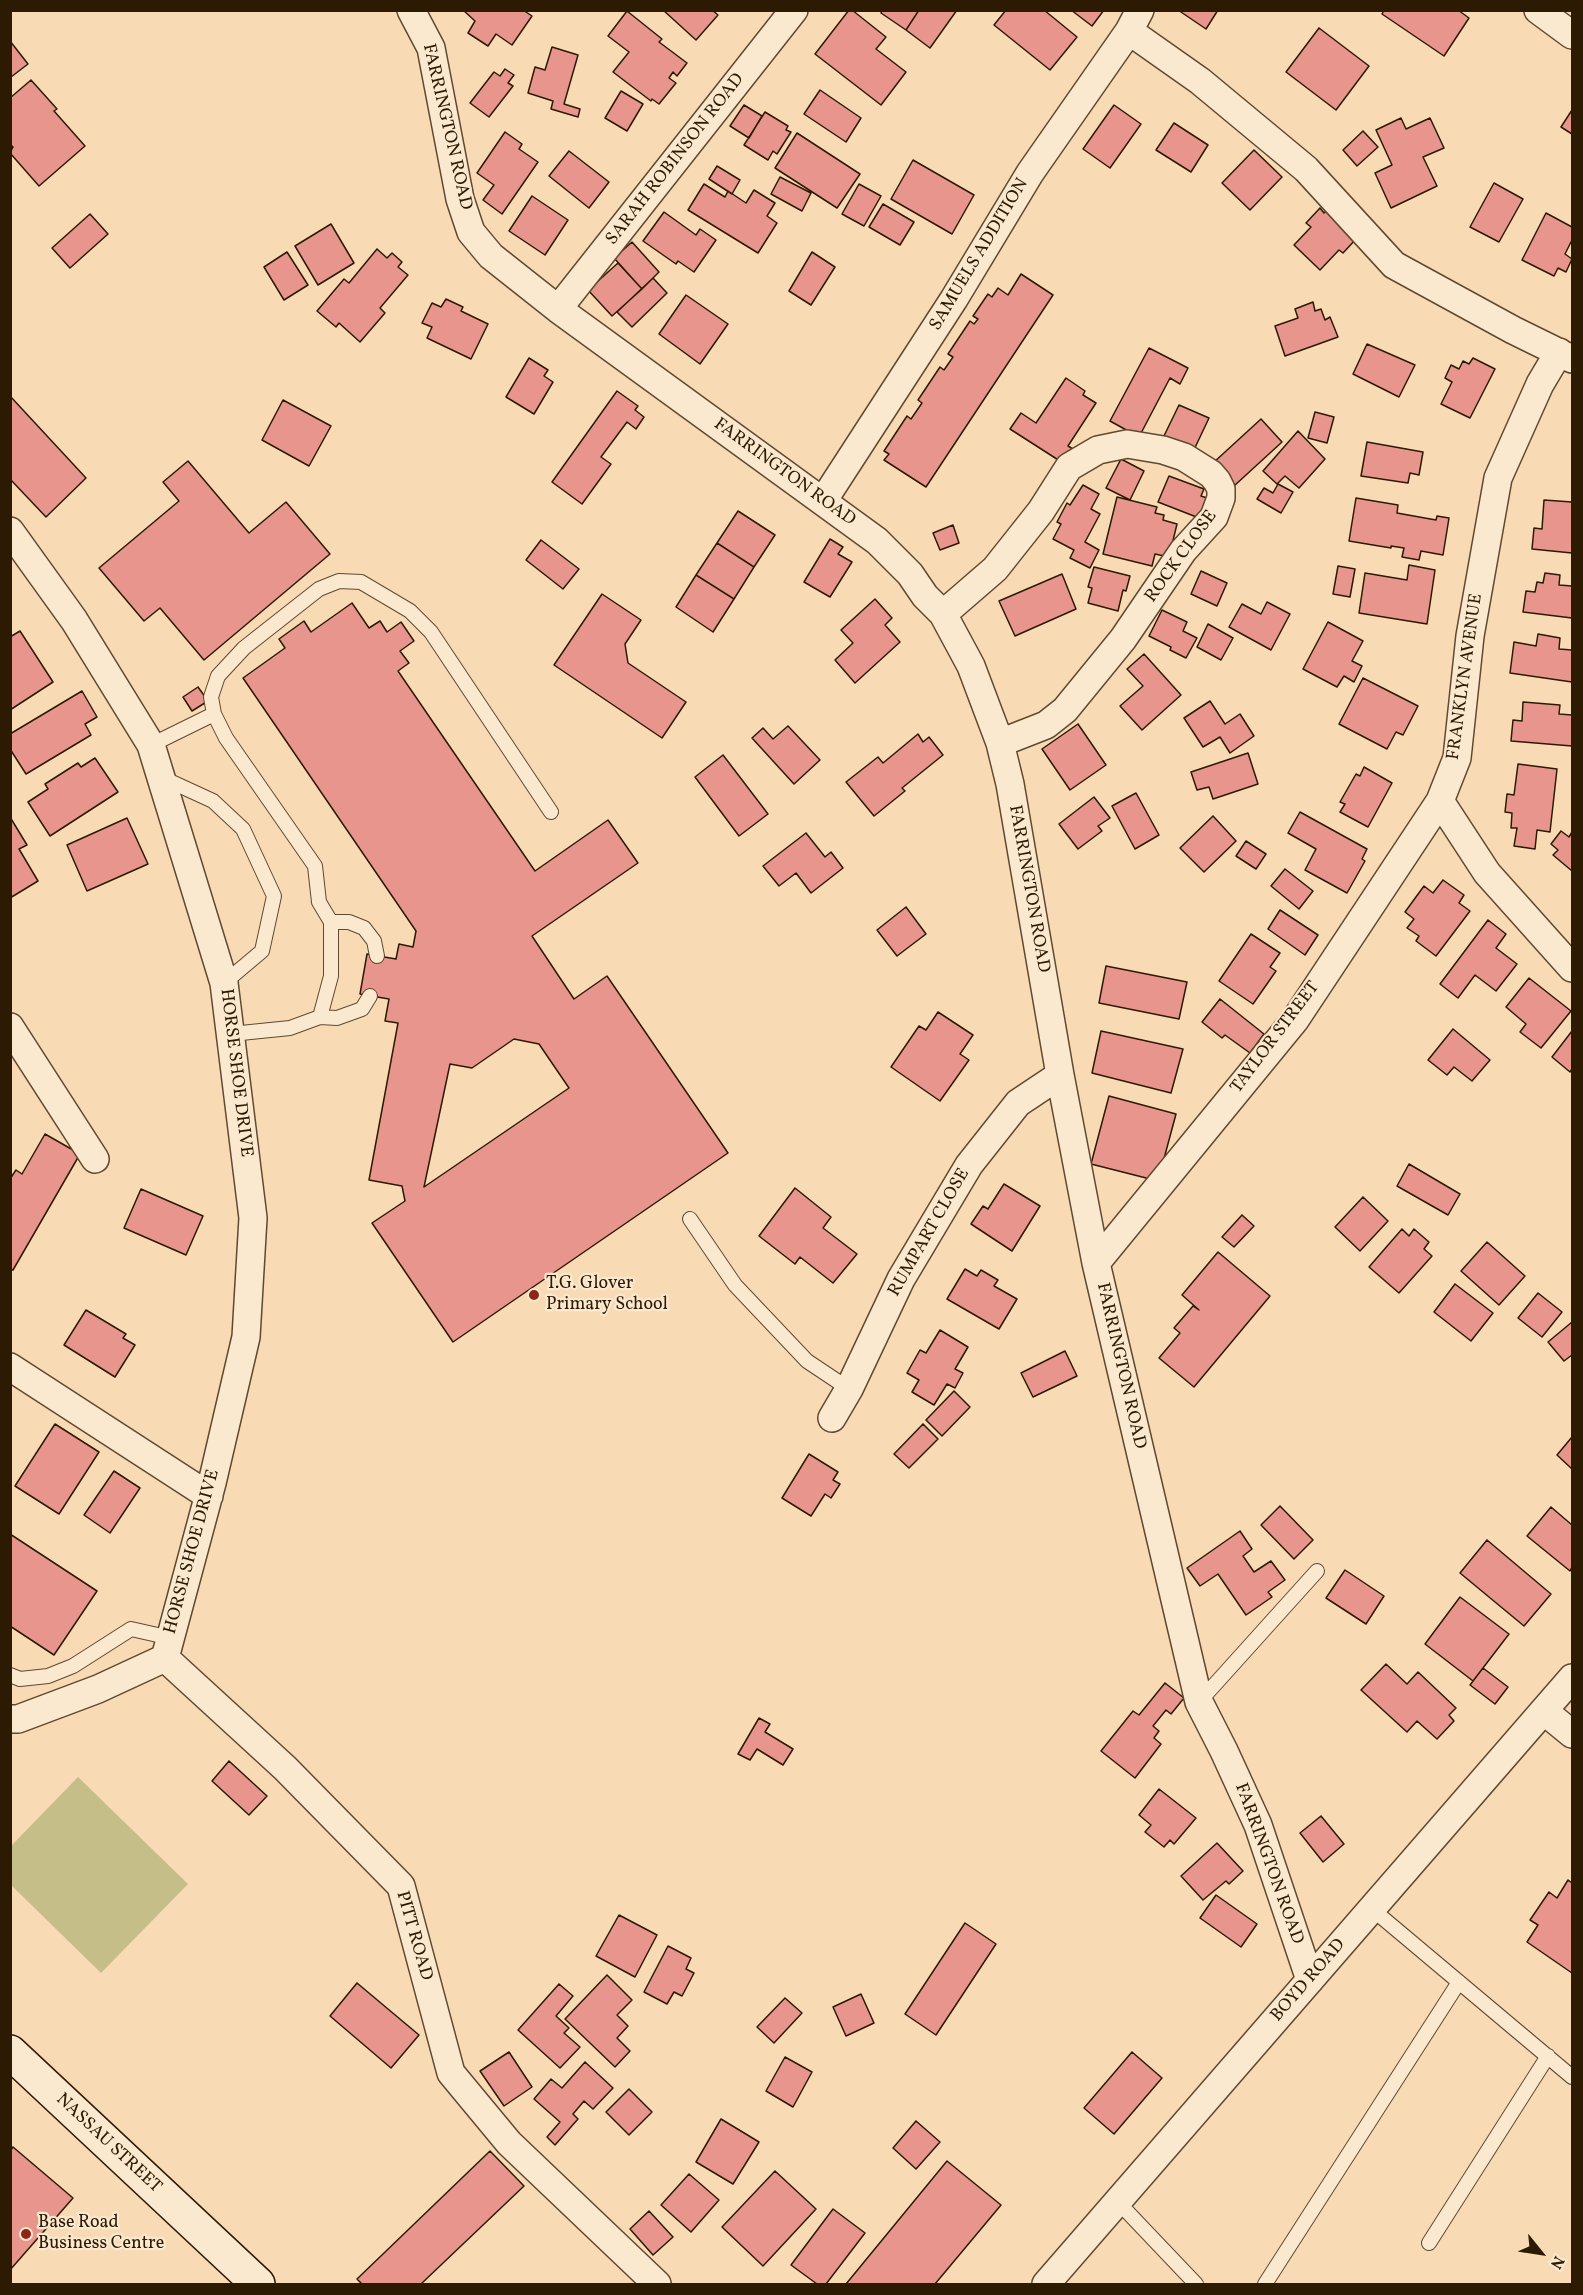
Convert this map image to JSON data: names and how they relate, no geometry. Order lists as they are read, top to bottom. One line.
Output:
{"streets":{"main road":["NASSAU STREET"],"street":["FARRINGTON ROAD","SARAH ROBINSON ROAD","SAMUELS ADDITION","ROCK CLOSE","FRANKLYN AVENUE","TAYLOR STREET","HORSE SHOE DRIVE","RUMPART CLOSE","PITT ROAD","BOYD ROAD"]},"crossings":[["FARRINGTON ROAD","SARAH ROBINSON ROAD"],["FARRINGTON ROAD","SAMUELS ADDITION"],["FARRINGTON ROAD","ROCK CLOSE"],["FARRINGTON ROAD","TAYLOR STREET"],["FARRINGTON ROAD","RUMPART CLOSE"],["FARRINGTON ROAD","BOYD ROAD"],["FRANKLYN AVENUE","TAYLOR STREET"],["HORSE SHOE DRIVE","PITT ROAD"]],"places":["T.G. Glover Primary School","Base Road Business Centre"],"north":"bottom right"}
